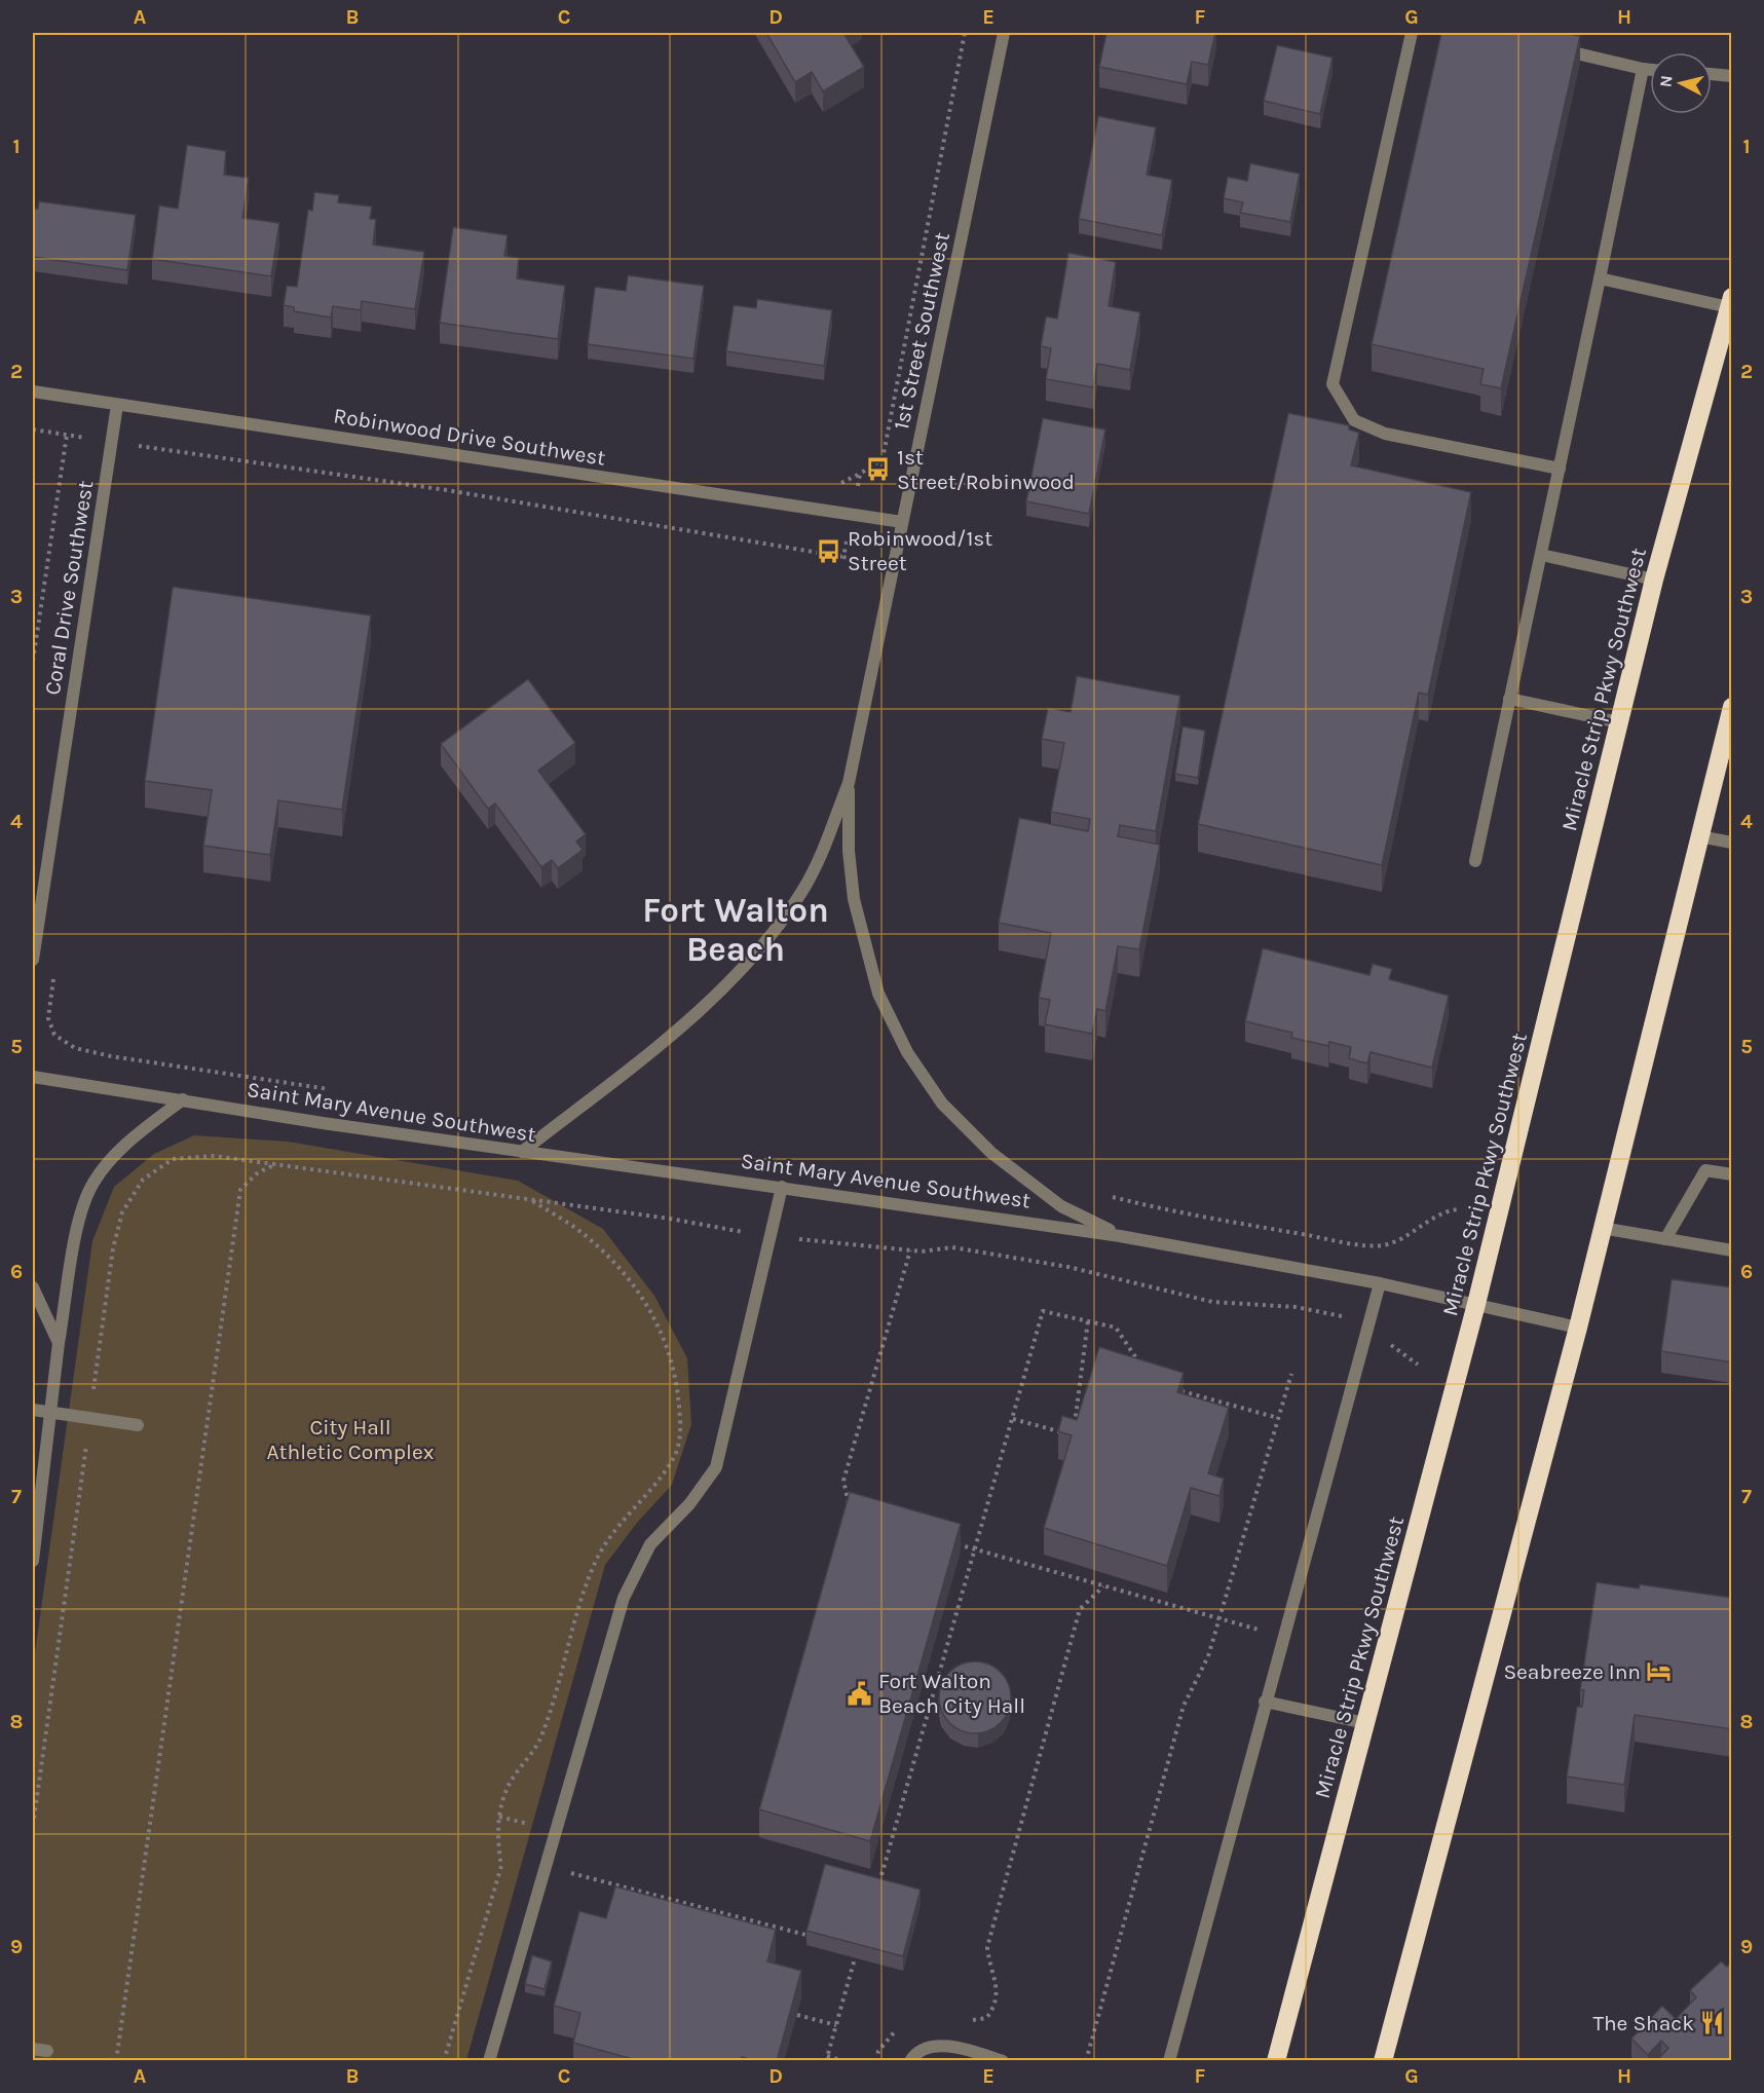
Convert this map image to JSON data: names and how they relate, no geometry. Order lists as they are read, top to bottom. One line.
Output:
{"streets":{"highway":["Miracle Strip Pkwy Southwest"],"street":["1st Street Southwest","Robinwood Drive Southwest","Coral Drive Southwest","Saint Mary Avenue Southwest"]},"crossings":[["1st Street Southwest","Robinwood Drive Southwest"],["1st Street Southwest","Saint Mary Avenue Southwest"],["Robinwood Drive Southwest","Coral Drive Southwest"],["Miracle Strip Pkwy Southwest","Saint Mary Avenue Southwest"]],"districts":["Fort Walton Beach"],"parks":["City Hall Athletic Complex"],"places":{"bus stop":["1st Street/Robinwood","Robinwood/1st Street"],"hotel":["Seabreeze Inn"],"public building":["Fort Walton Beach City Hall"],"restaurant":["The Shack"]},"north":"left","grid":{"columns":["A","B","C","D","E","F","G","H"],"rows":["1","2","3","4","5","6","7","8","9"]}}
